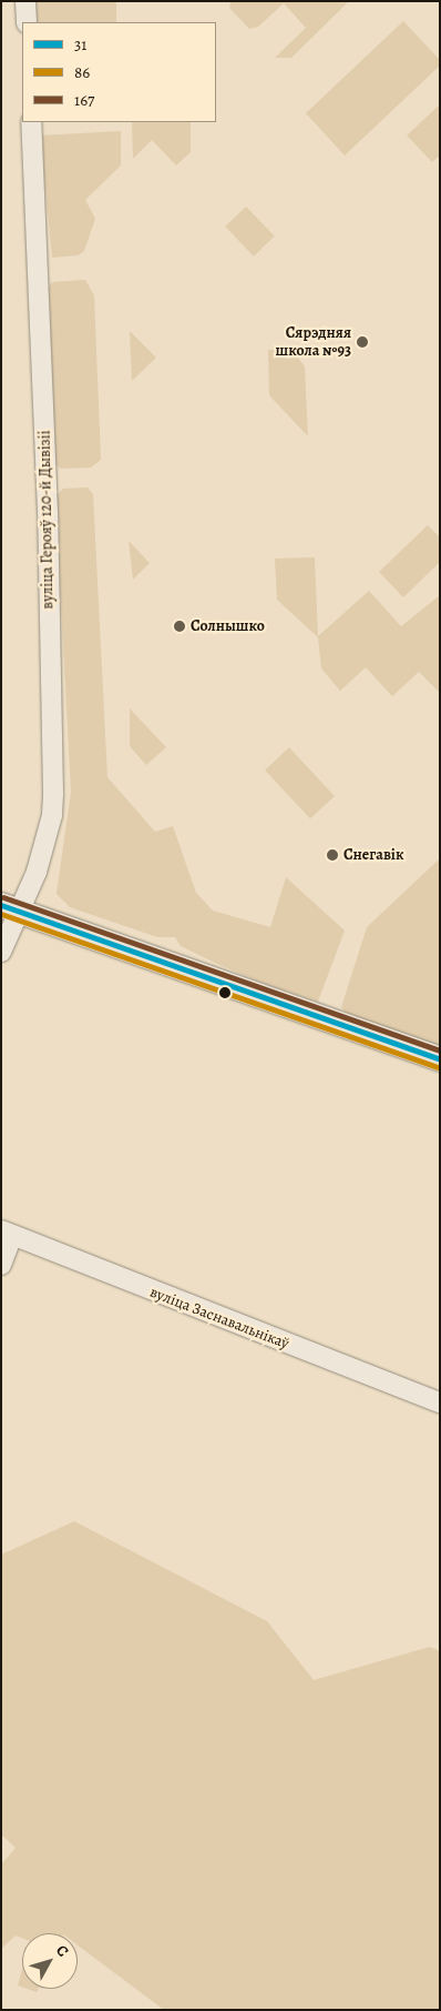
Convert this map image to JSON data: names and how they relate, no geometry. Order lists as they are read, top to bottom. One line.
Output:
{"streets":{"street":["вуліца Герояў 120-й Дывізіі","вуліца Заснавальнікаў"]},"places":["Сярэдняя школа №93","Солнышко","Снегавік"],"lines":["transit line 167","transit line 31","transit line 86"],"legend":["31","86","167"],"north":"top right"}
